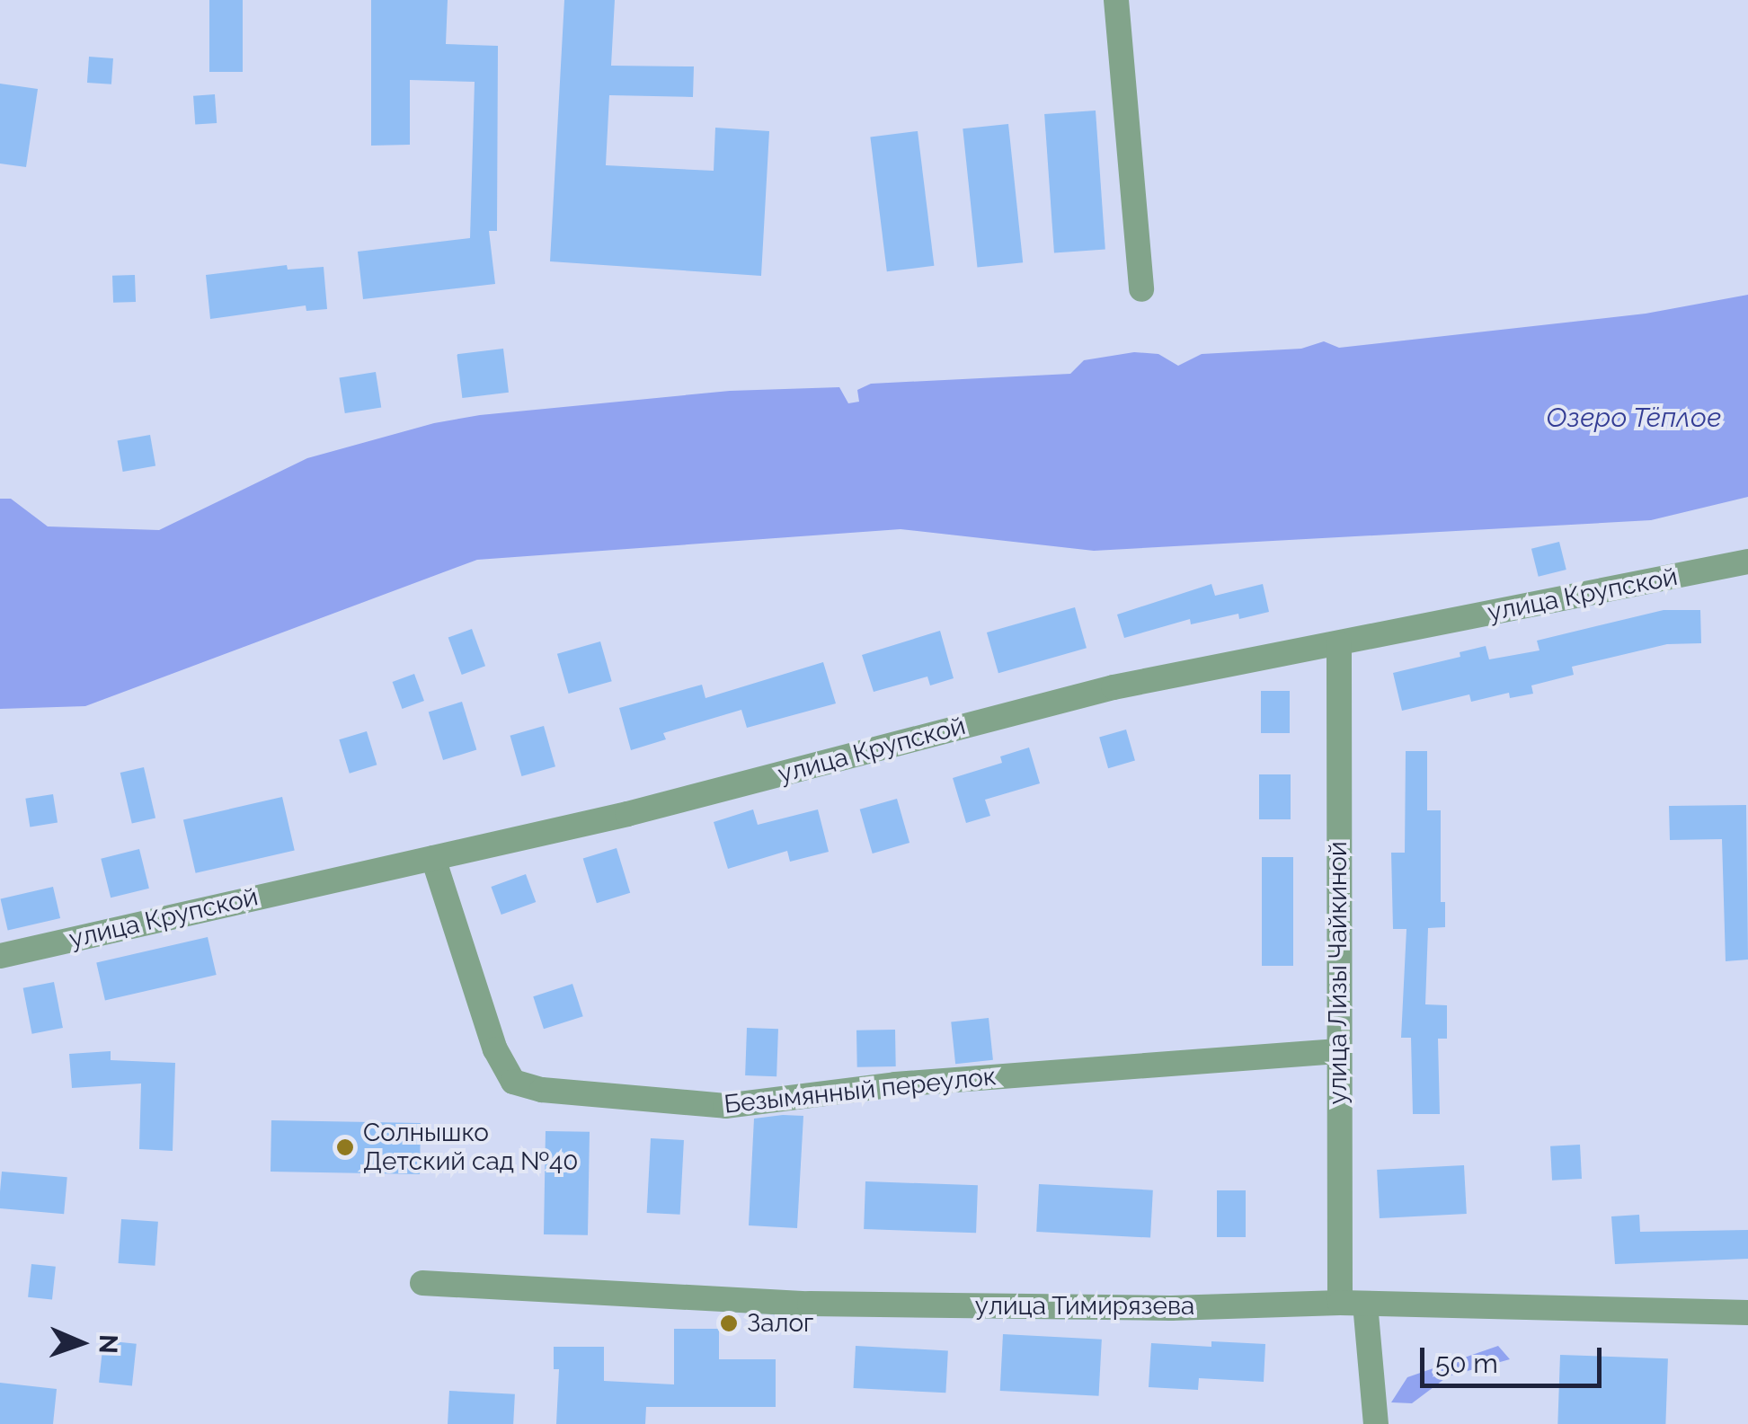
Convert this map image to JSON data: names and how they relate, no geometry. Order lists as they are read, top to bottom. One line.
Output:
{"streets":{"street":["улица Крупской","улица Лизы Чайкиной","Безымянный переулок","улица Тимирязева"]},"crossings":[["улица Крупской","улица Лизы Чайкиной"],["улица Крупской","Безымянный переулок"],["улица Лизы Чайкиной","Безымянный переулок"],["улица Лизы Чайкиной","улица Тимирязева"]],"water":["Озеро Тёплое"],"places":["Солнышко Детский сад №40","Залог"],"scale_bar":"50 m","north":"right"}
